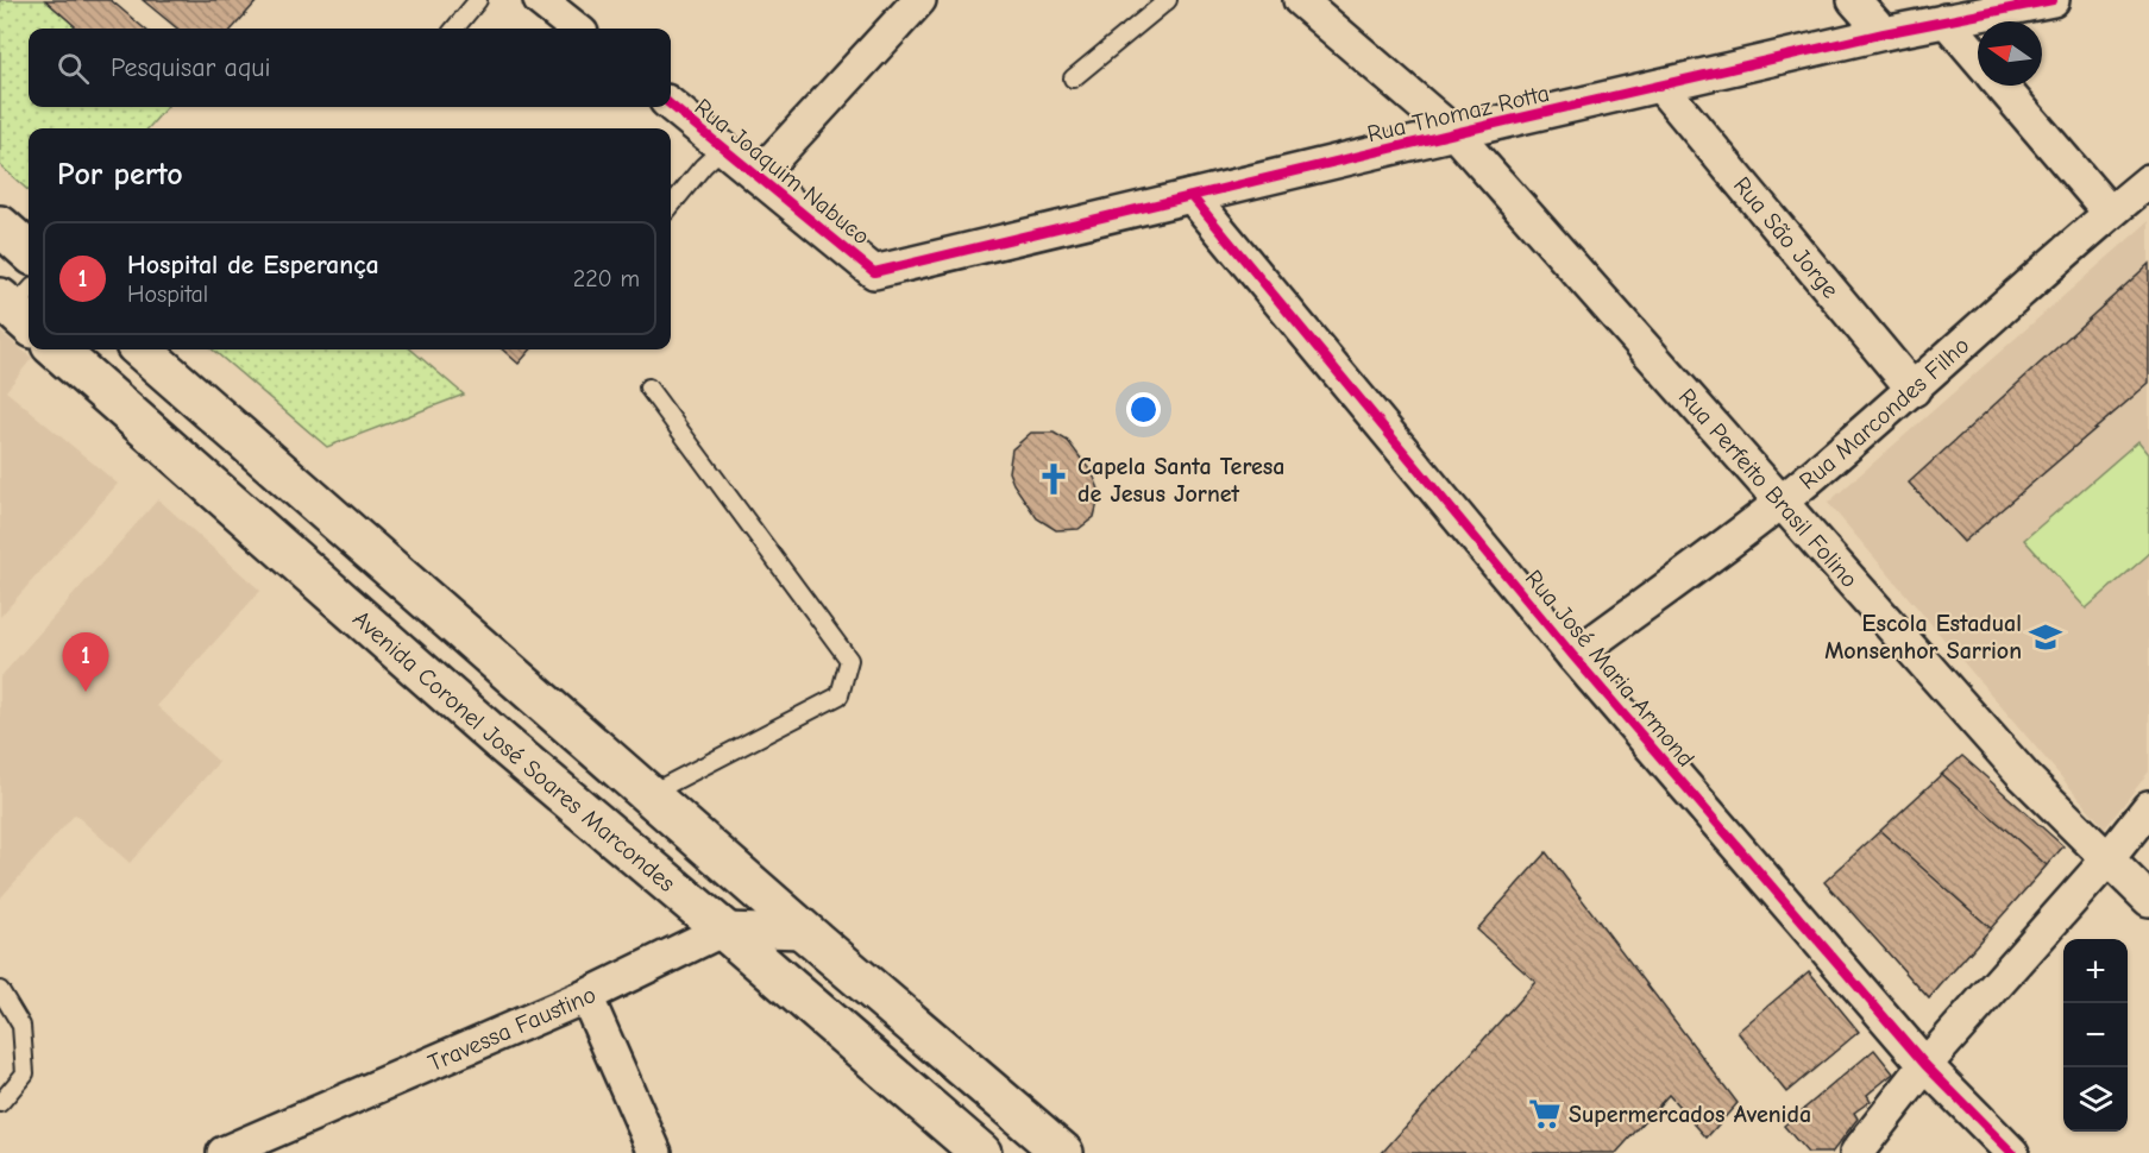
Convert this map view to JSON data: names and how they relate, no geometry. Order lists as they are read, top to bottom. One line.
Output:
{"streets":{"main road":["Avenida Coronel José Soares Marcondes"],"street":["Rua Thomaz Rotta","Rua Joaquim Nabuco","Rua São Jorge","Rua Marcondes Filho","Rua Perfeito Brasil Folino","Rua José Maria Armond","Travessa Faustino"]},"crossings":[["Rua Thomaz Rotta","Rua Joaquim Nabuco"],["Rua Thomaz Rotta","Rua São Jorge"],["Rua Thomaz Rotta","Rua Perfeito Brasil Folino"],["Rua Thomaz Rotta","Rua José Maria Armond"],["Rua São Jorge","Rua Marcondes Filho"],["Rua Marcondes Filho","Rua Perfeito Brasil Folino"],["Rua Marcondes Filho","Rua José Maria Armond"],["Avenida Coronel José Soares Marcondes","Travessa Faustino"]],"places":{"church":["Capela Santa Teresa de Jesus Jornet"],"school or university":["Escola Estadual Monsenhor Sarrion"],"supermarket":["Supermercados Avenida"]},"north":"left","page":{"search":"Pesquisar aqui","heading":"Por perto","list":[{"mark":"1","name":"Hospital de Esperança","note":"Hospital","value":"220 m"}],"pins":"1","map_buttons":["+","−"]}}
